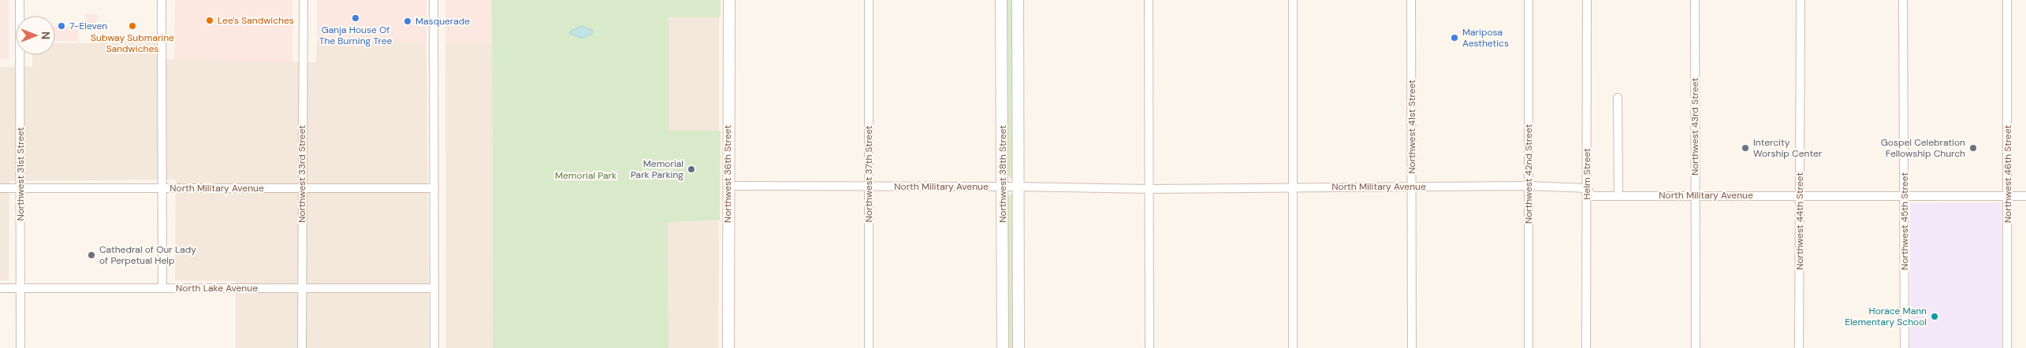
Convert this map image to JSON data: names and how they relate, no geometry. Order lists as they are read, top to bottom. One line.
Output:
{"streets":{"street":["Northwest 41st Street","Northwest 43rd Street","Northwest 31st Street","Northwest 33rd Street","Northwest 36th Street","Northwest 37th Street","Northwest 38th Street","Northwest 42nd Street","Helm Street","Northwest 46th Street","North Military Avenue","Northwest 44th Street","Northwest 45th Street","North Lake Avenue"]},"crossings":[["Northwest 41st Street","North Military Avenue"],["Northwest 43rd Street","North Military Avenue"],["Northwest 31st Street","North Military Avenue"],["Northwest 31st Street","North Lake Avenue"],["Northwest 33rd Street","North Military Avenue"],["Northwest 33rd Street","North Lake Avenue"],["Northwest 36th Street","North Military Avenue"],["Northwest 37th Street","North Military Avenue"],["Northwest 38th Street","North Military Avenue"],["Northwest 42nd Street","North Military Avenue"],["Helm Street","North Military Avenue"],["Northwest 46th Street","North Military Avenue"],["North Military Avenue","Northwest 44th Street"],["North Military Avenue","Northwest 45th Street"]],"parks":["Memorial Park"],"places":["Ganja House Of The Burning Tree","Lee's Sandwiches","Masquerade","7-Eleven","Subway Submarine Sandwiches","Mariposa Aesthetics","Intercity Worship Center","Gospel Celebration Fellowship Church","Memorial Park Parking","Cathedral of Our Lady of Perpetual Help","Horace Mann Elementary School"],"north":"right"}
